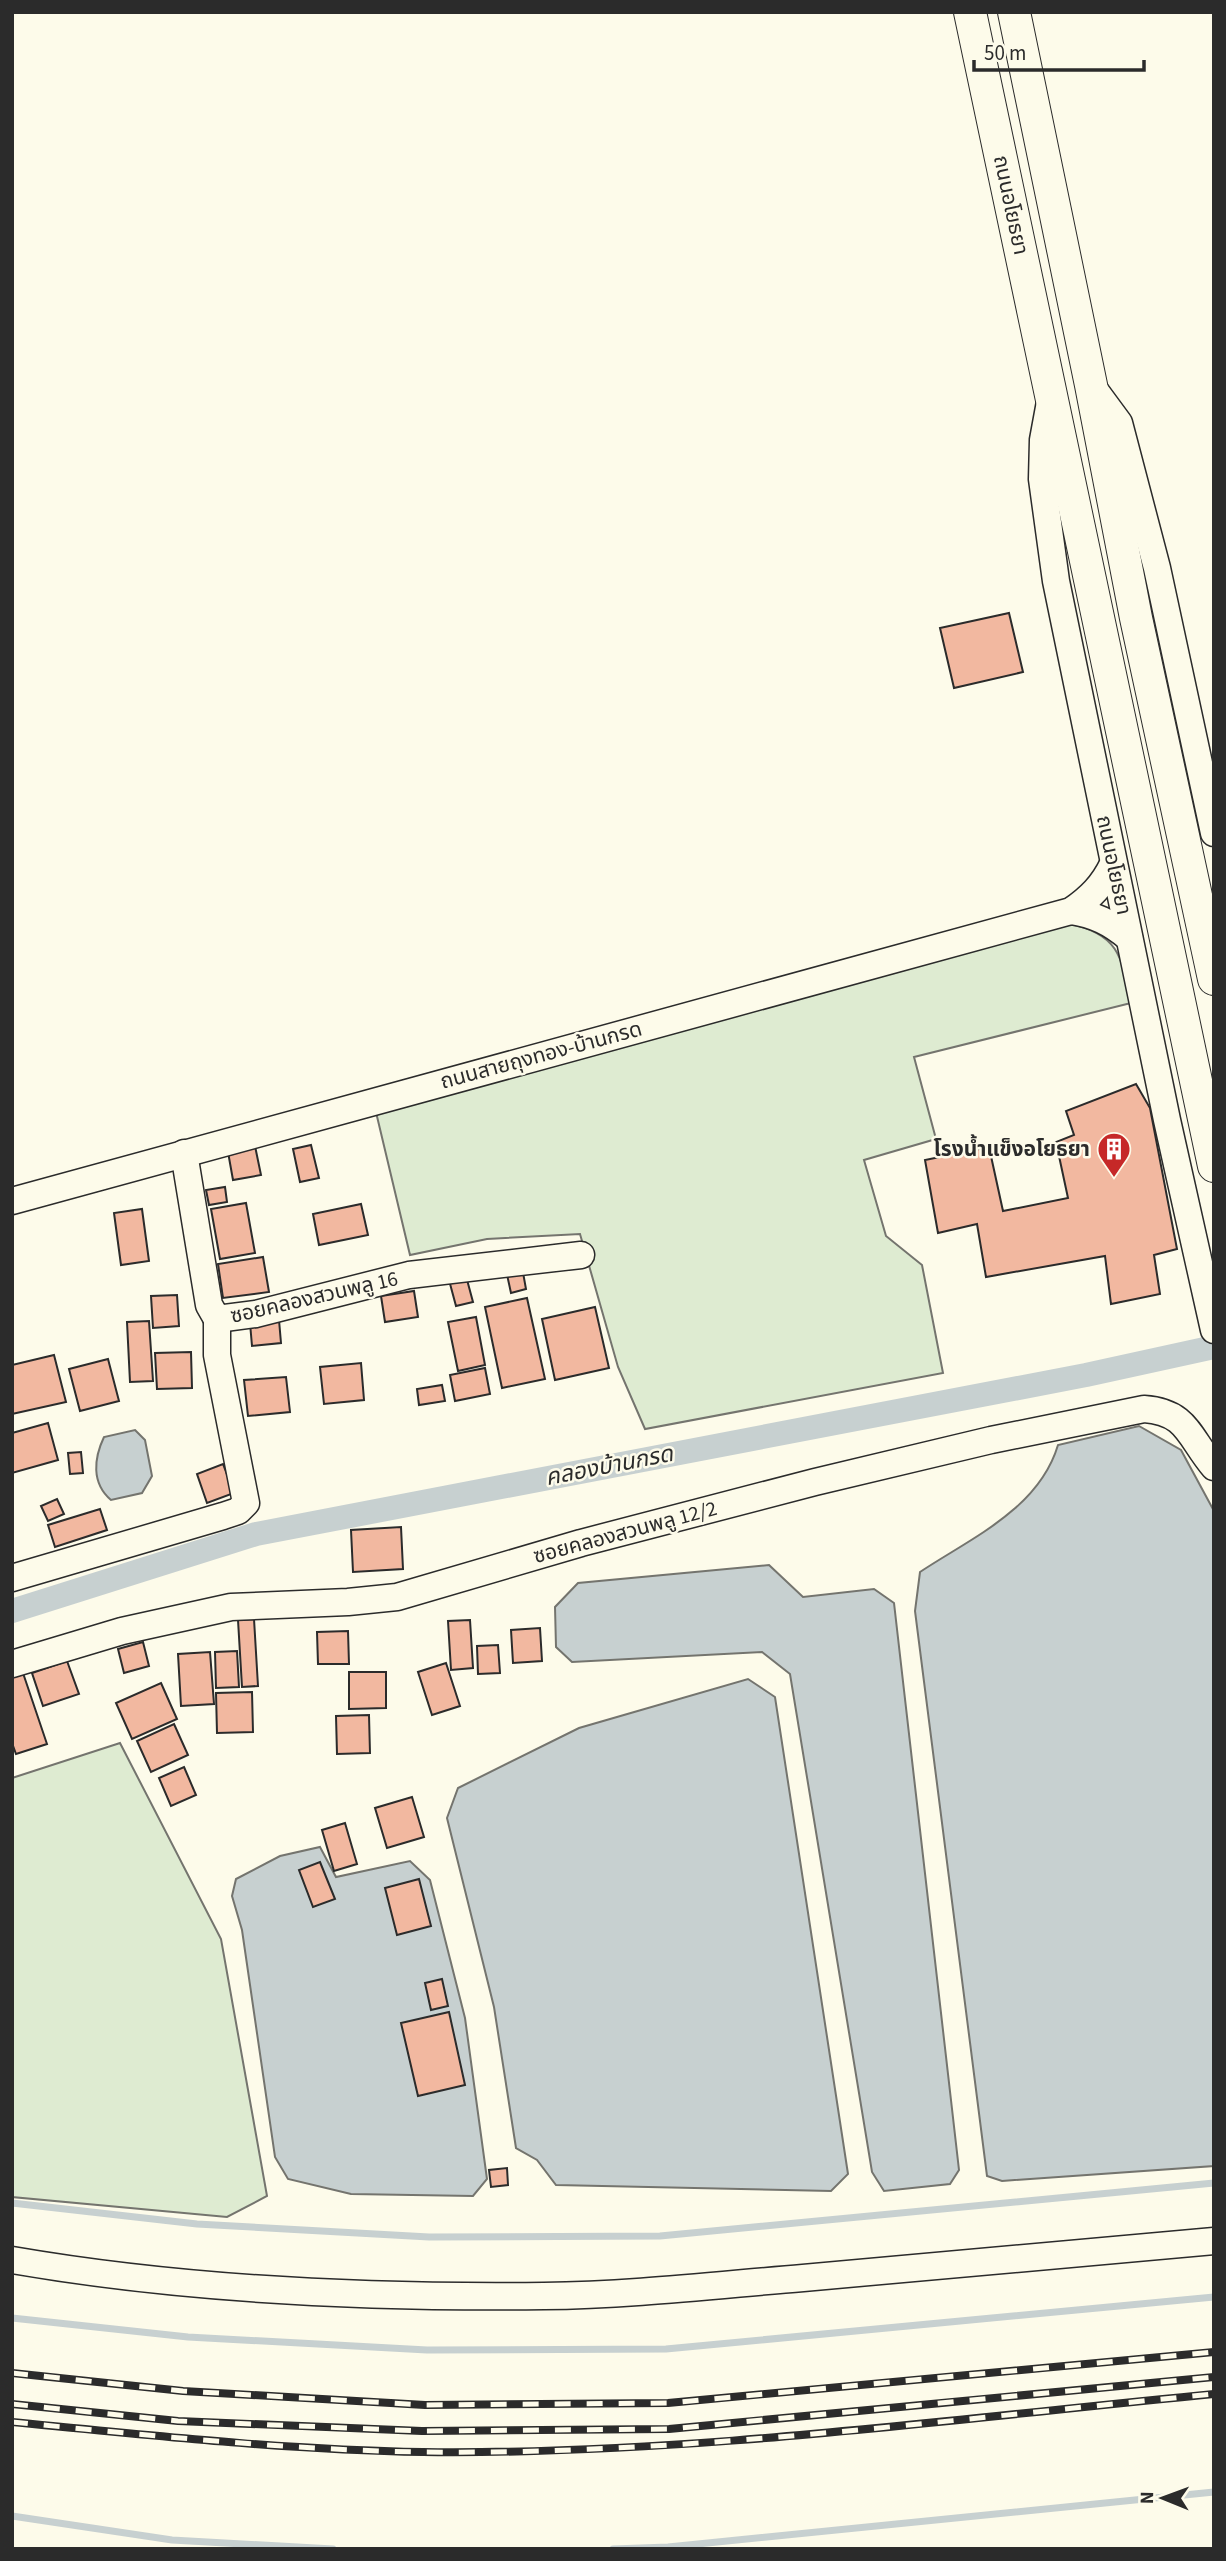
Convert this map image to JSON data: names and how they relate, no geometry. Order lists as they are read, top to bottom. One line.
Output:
{"streets":{"main road":["ถนนอโยธยา"],"street":["ถนนสายถุงทอง-บ้านกรด","ซอยคลองสวนพลู 16","ซอยคลองสวนพลู 12/2"]},"crossings":[["ถนนอโยธยา","ถนนสายถุงทอง-บ้านกรด"],["ถนนสายถุงทอง-บ้านกรด","ซอยคลองสวนพลู 16"]],"water":["คลองบ้านกรด"],"places":{"building":["โรงน้ำแข็งอโยธยา"]},"scale_bar":"50 m","north":"left"}
